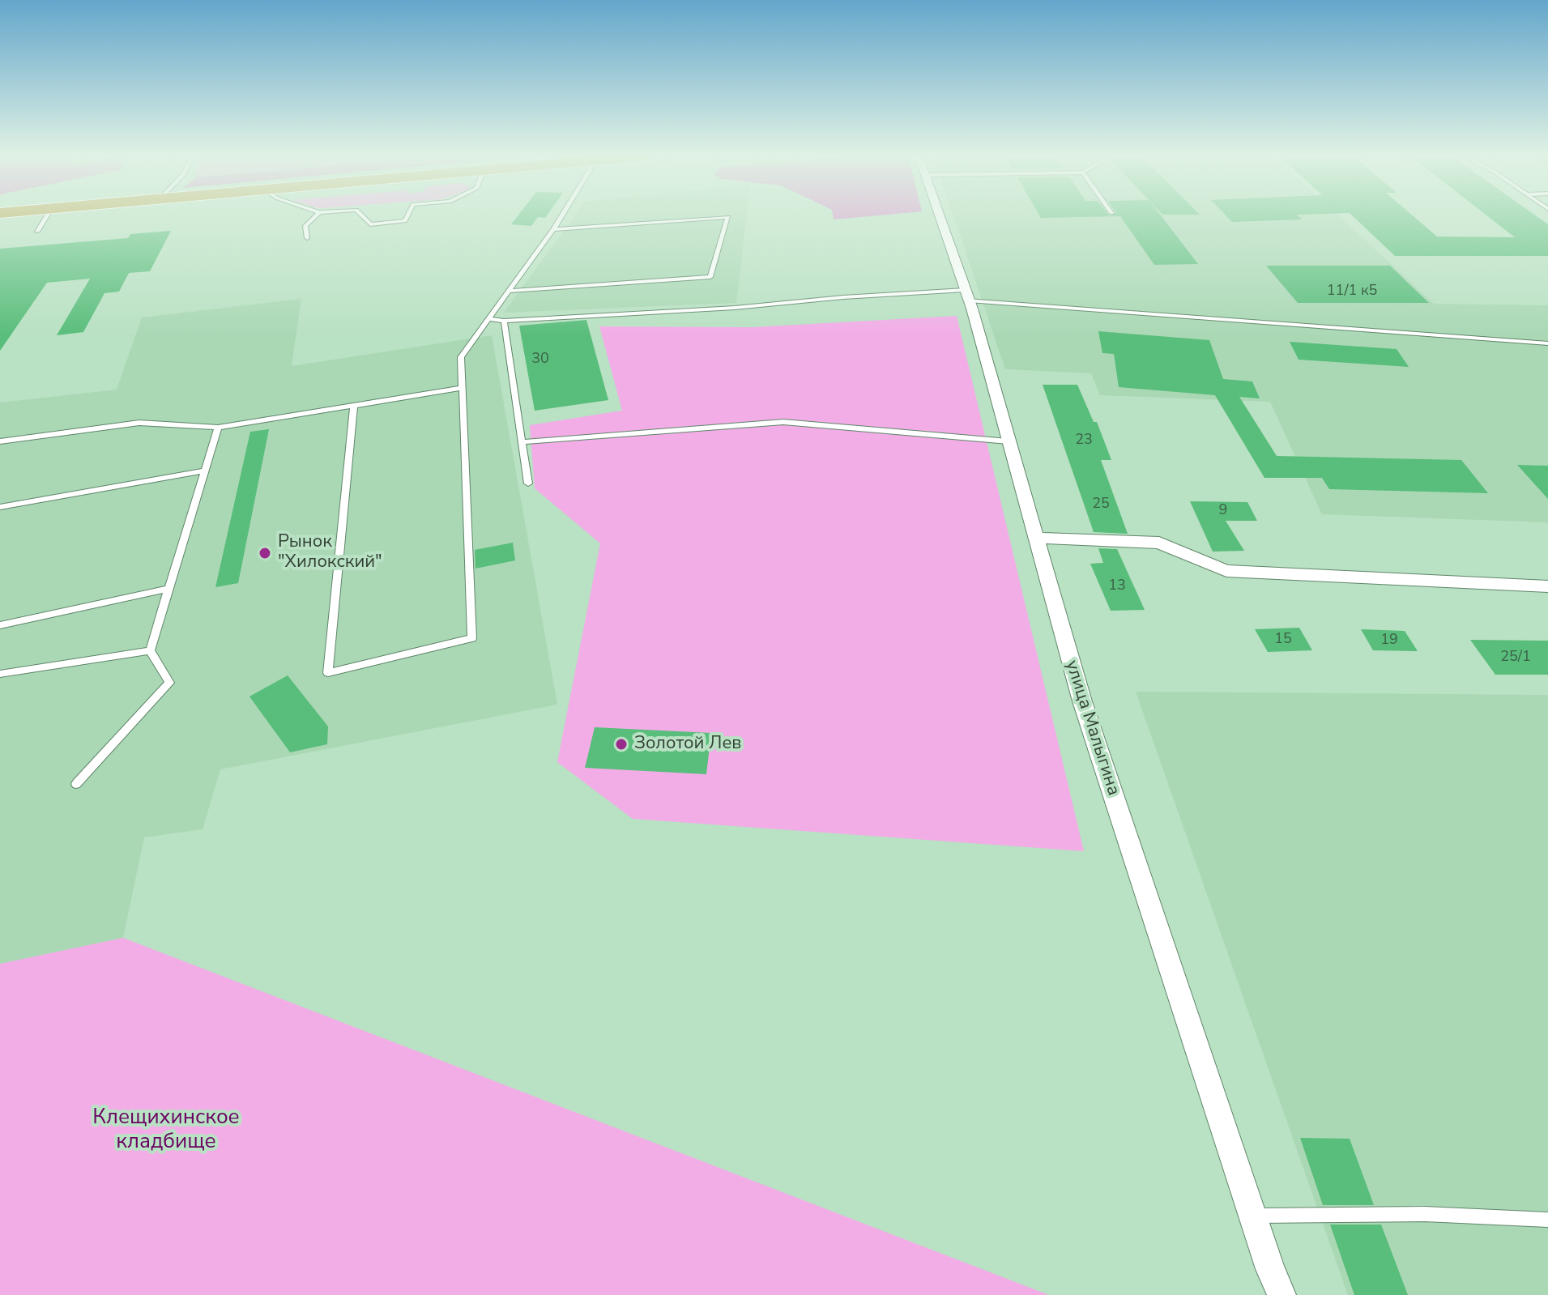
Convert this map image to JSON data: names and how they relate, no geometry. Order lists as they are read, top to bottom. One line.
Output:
{"streets":{"street":["улица Малыгина"]},"parks":["Клещихинское кладбище"],"places":["Рынок \"Хилокский\"","Золотой Лев"],"house_numbers":["11/1 к5","30","23","25","9","13","15","19","25/1"]}
